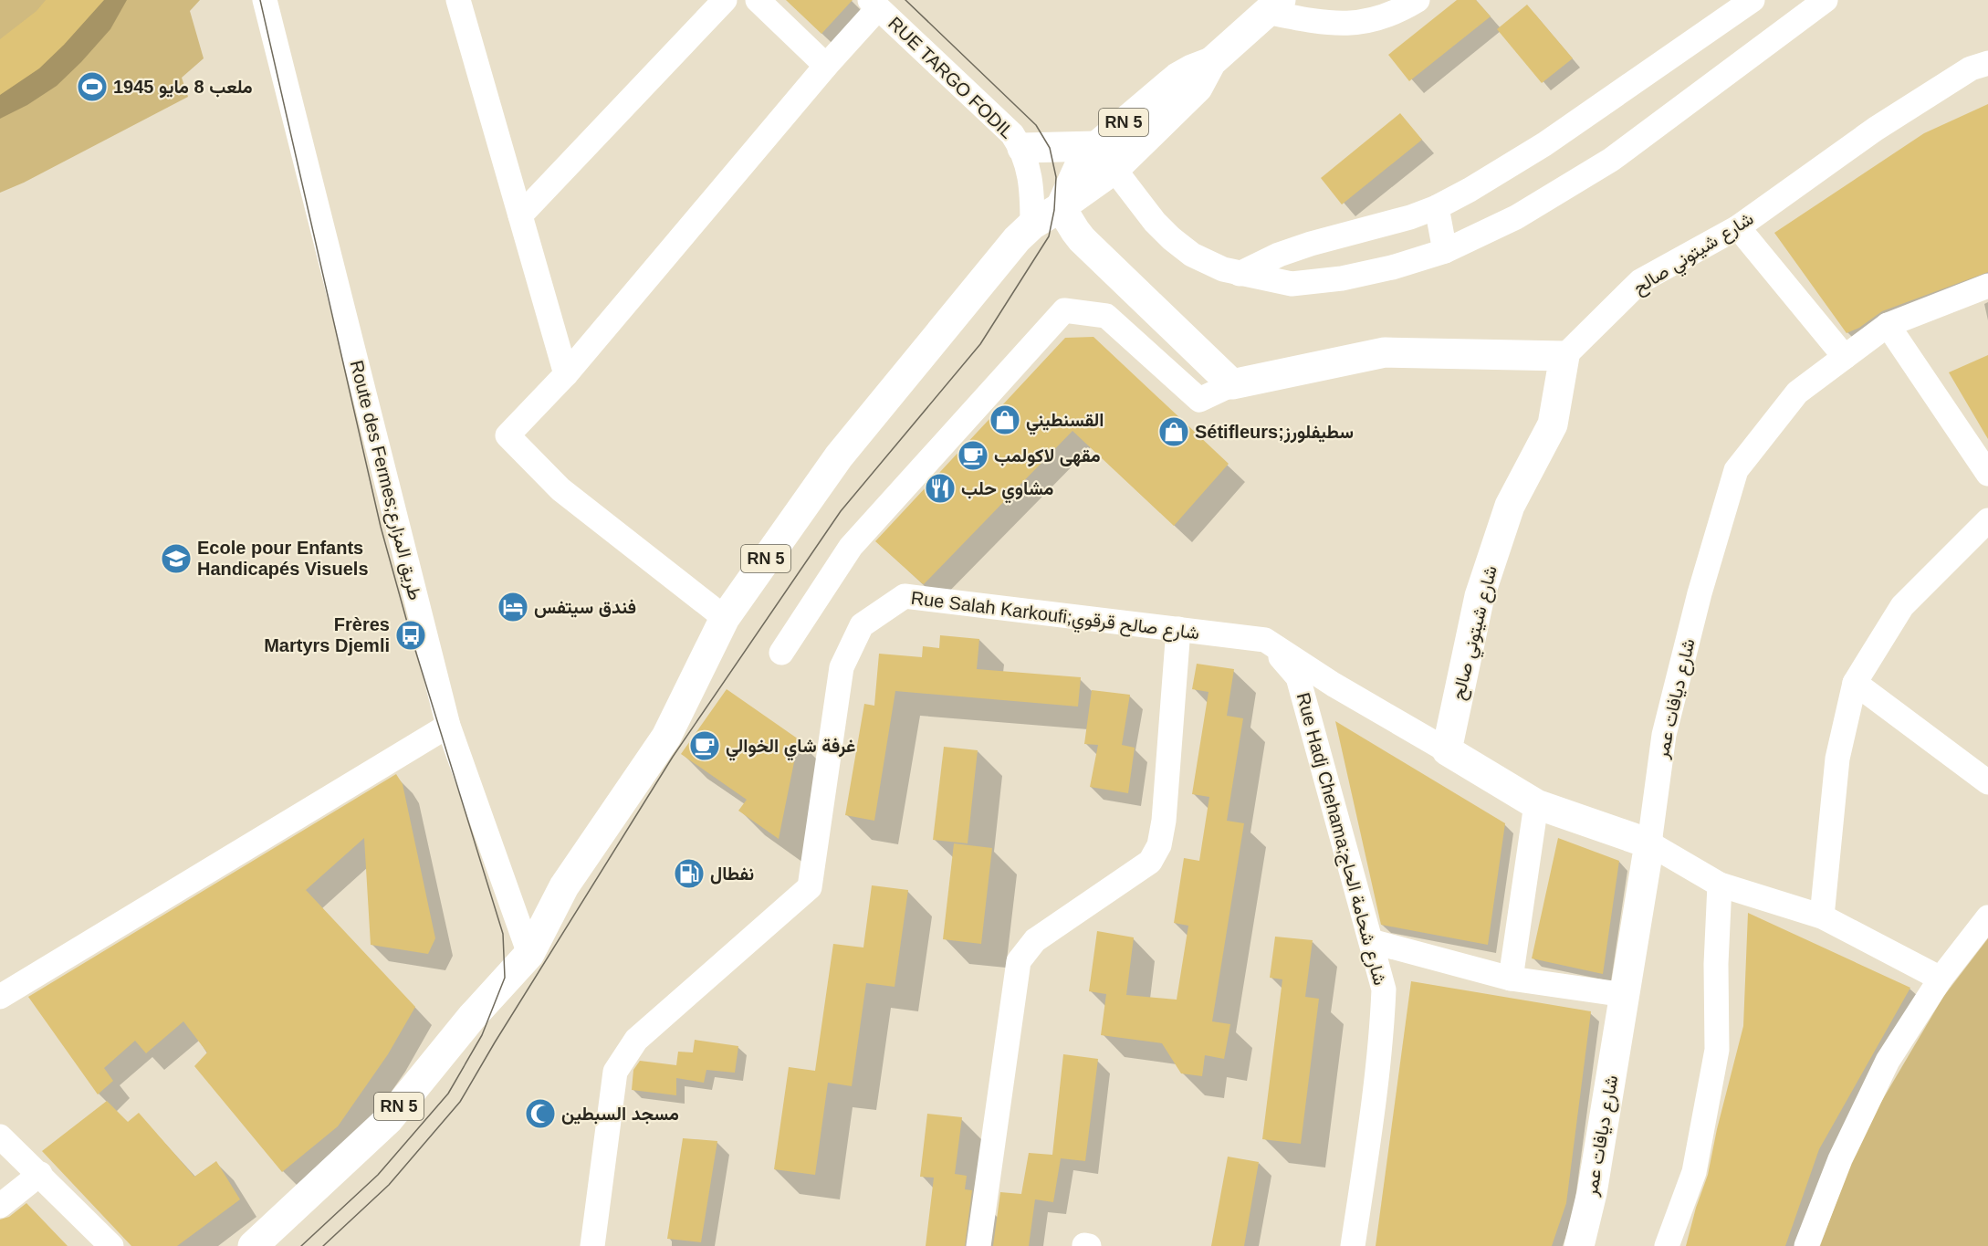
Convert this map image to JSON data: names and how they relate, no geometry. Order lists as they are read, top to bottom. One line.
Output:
{"streets":{"main road":["RN 5","شارع شيتوني صالح","شارع ديافات عمر"],"street":["RUE TARGO FODIL","Route des Fermes;طريق المزارع","Rue Salah Karkoufi;شارع صالح قرقوي","Rue Hadj Chehama;شارع شحامة الحاج"]},"crossings":[["RUE TARGO FODIL","RN 5"],["RN 5","Route des Fermes;طريق المزارع"],["شارع شيتوني صالح","Rue Salah Karkoufi;شارع صالح قرقوي"],["Rue Salah Karkoufi;شارع صالح قرقوي","Rue Hadj Chehama;شارع شحامة الحاج"]],"places":{"sports":["ملعب 8 مايو 1945"],"shop":["القسنطيني","Sétifleurs;سطيفلورز"],"cafe":["مقهى لاكولمب","غرفة شاي الخوالي"],"restaurant":["مشاوي حلب"],"school or university":["Ecole pour Enfants Handicapés Visuels"],"hotel":["فندق سيتفس"],"bus stop":["Frères Martyrs Djemli"],"fuel station":["نفطال"],"mosque":["مسجد السبطين"]}}
